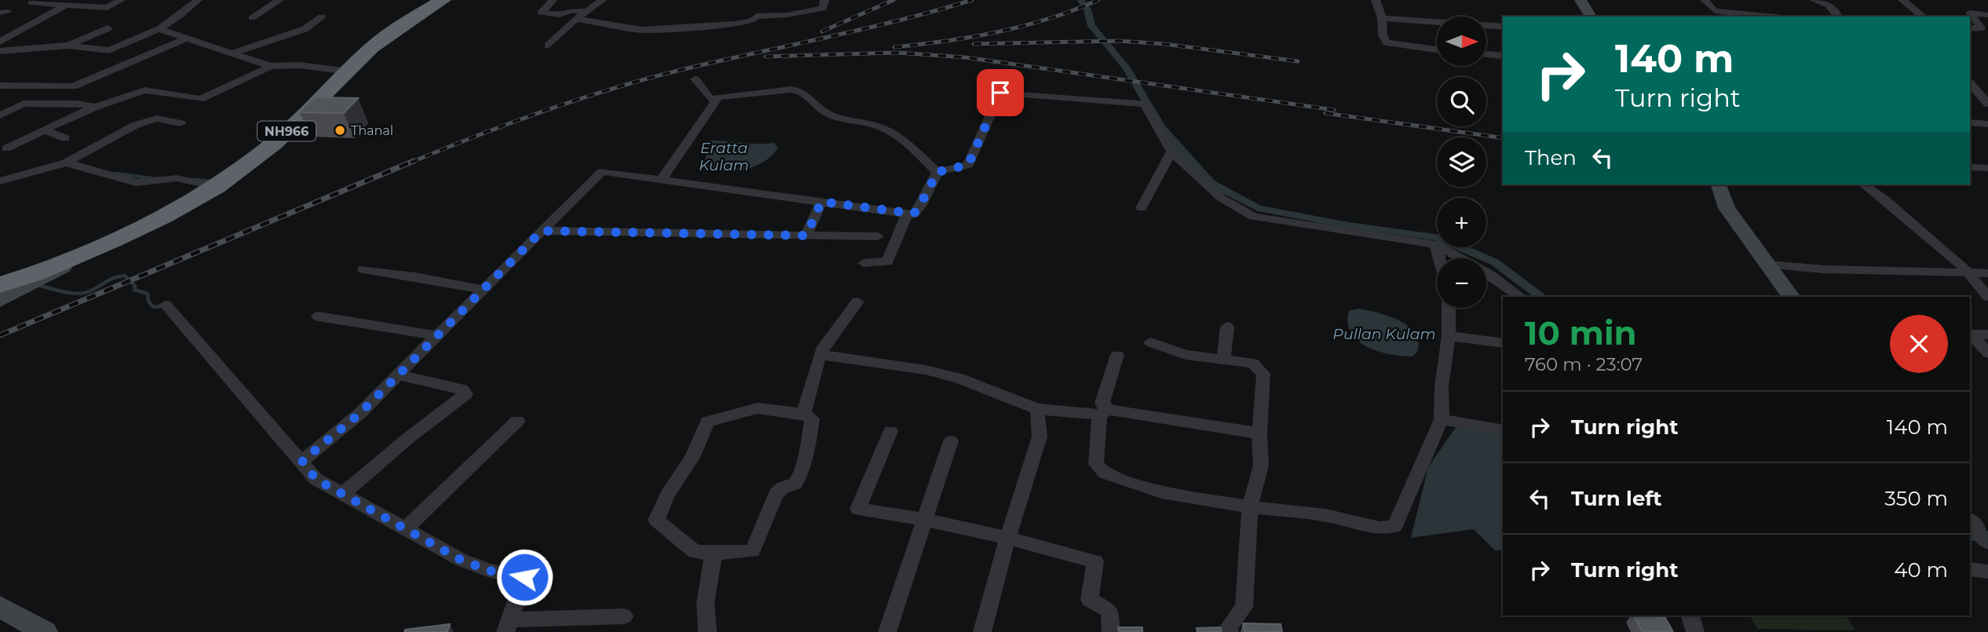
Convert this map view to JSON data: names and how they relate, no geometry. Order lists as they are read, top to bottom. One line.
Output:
{"streets":{"highway":["NH966"]},"water":["Eratta Kulam","Pullan Kulam"],"places":["Thanal"],"north":"right","page":{"map_buttons":["+","−"],"turn":["140 m","Turn right"],"then":"Then","heading":["10 min","760 m · 23:07"],"list":[{"name":"Turn right","value":"140 m"},{"name":"Turn left","value":"350 m"},{"name":"Turn right","value":"40 m"}]}}
